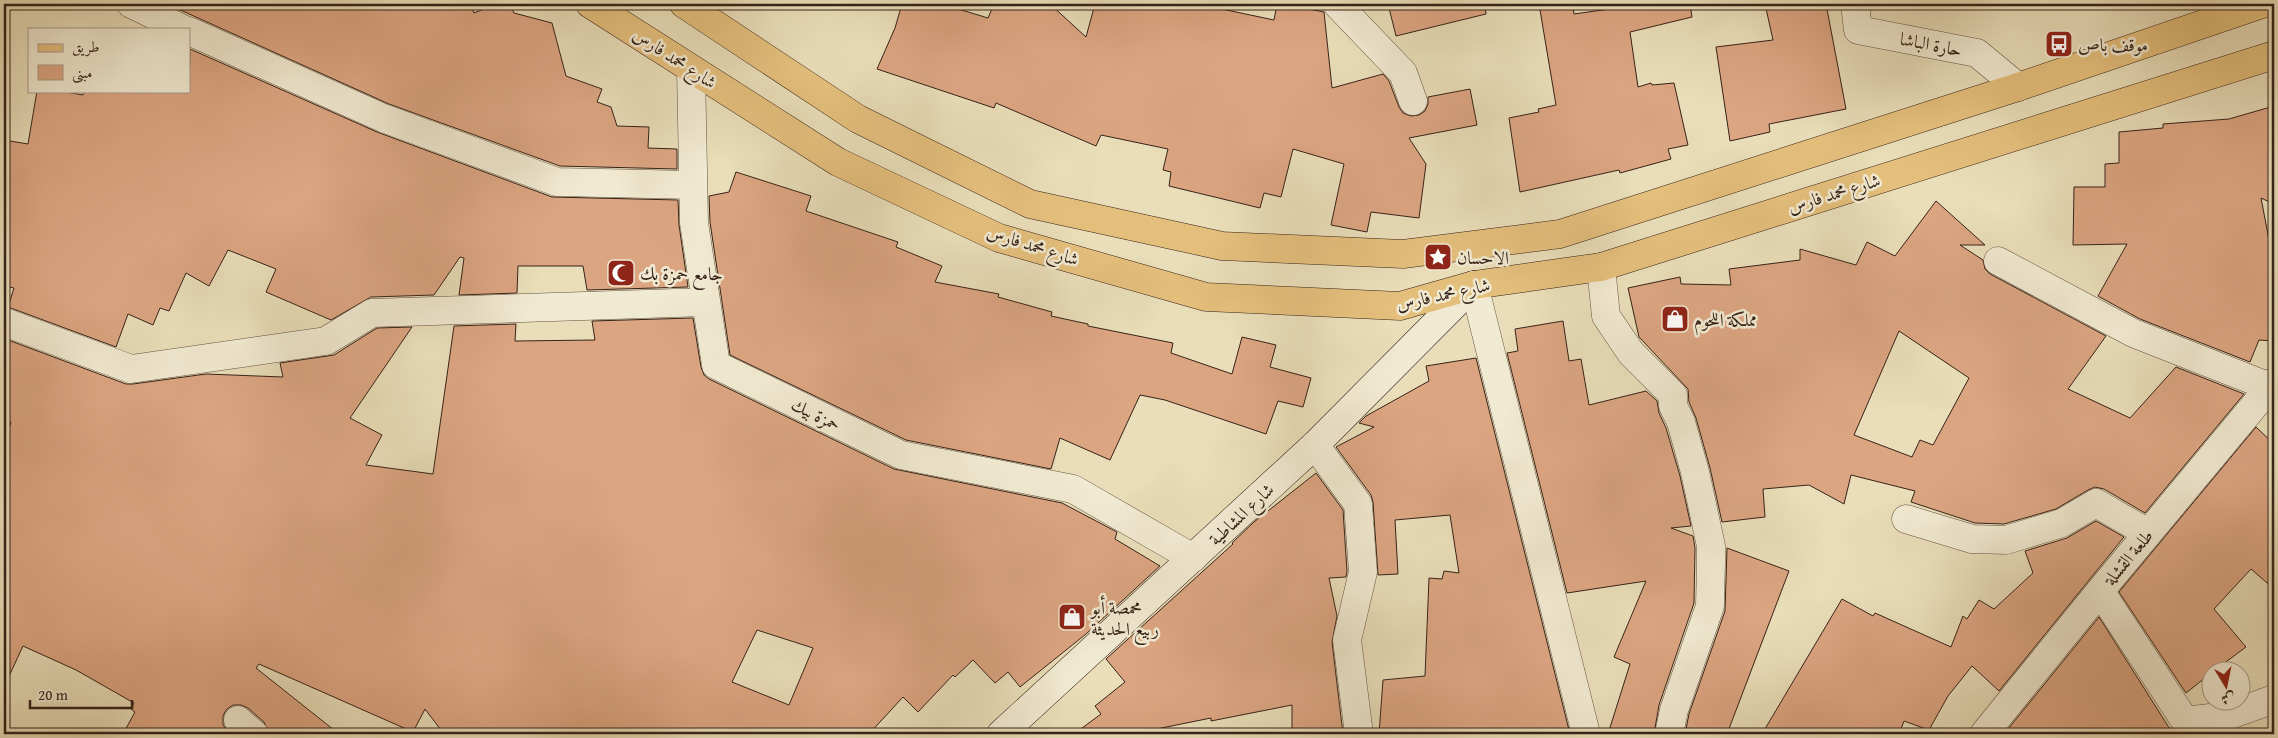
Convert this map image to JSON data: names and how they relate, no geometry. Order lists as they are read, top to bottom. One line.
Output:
{"streets":{"main road":["شارع محمد فارس"],"street":["حارة الباشا","حمزة بيك","شارع المشاطية","طلعة القشلة"]},"crossings":[["شارع محمد فارس","حمزة بيك"],["شارع محمد فارس","شارع المشاطية"],["حمزة بيك","شارع المشاطية"]],"places":{"bus stop":["موقف باص"],"place":["الاحسان"],"mosque":["جامع حمزة بك"],"shop":["مملكة اللحوم","محمصة أبو ربيع الحديثة"]},"legend":["طريق","مبنى"],"scale_bar":"20 m","north":"bottom"}
